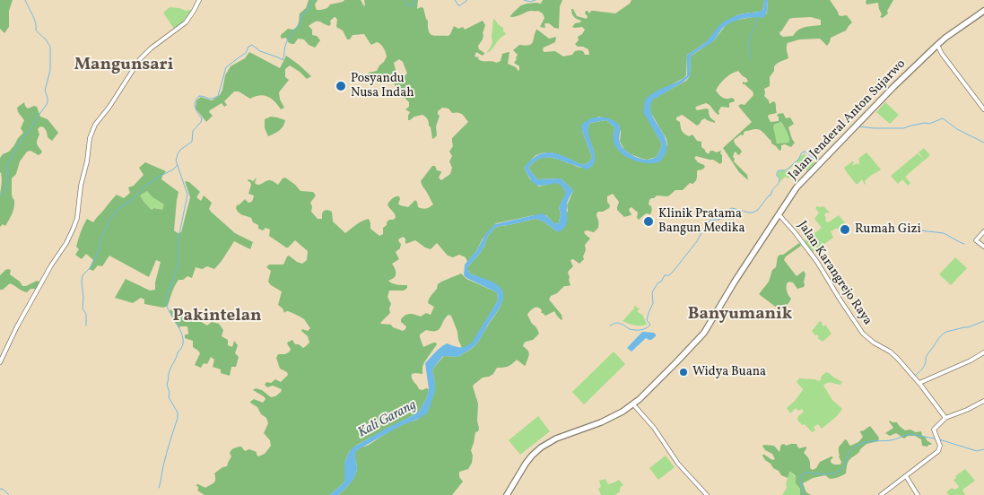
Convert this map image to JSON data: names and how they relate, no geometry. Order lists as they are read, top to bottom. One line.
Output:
{"streets":{"highway":["Jalan Jenderal Anton Sujarwo"],"main road":["Jalan Karangrejo Raya"]},"crossings":[["Jalan Jenderal Anton Sujarwo","Jalan Karangrejo Raya"]],"districts":["Mangunsari","Banyumanik","Pakintelan"],"water":["Kali Garang"],"places":["Posyandu Nusa Indah","Klinik Pratama Bangun Medika","Rumah Gizi","Widya Buana"]}
